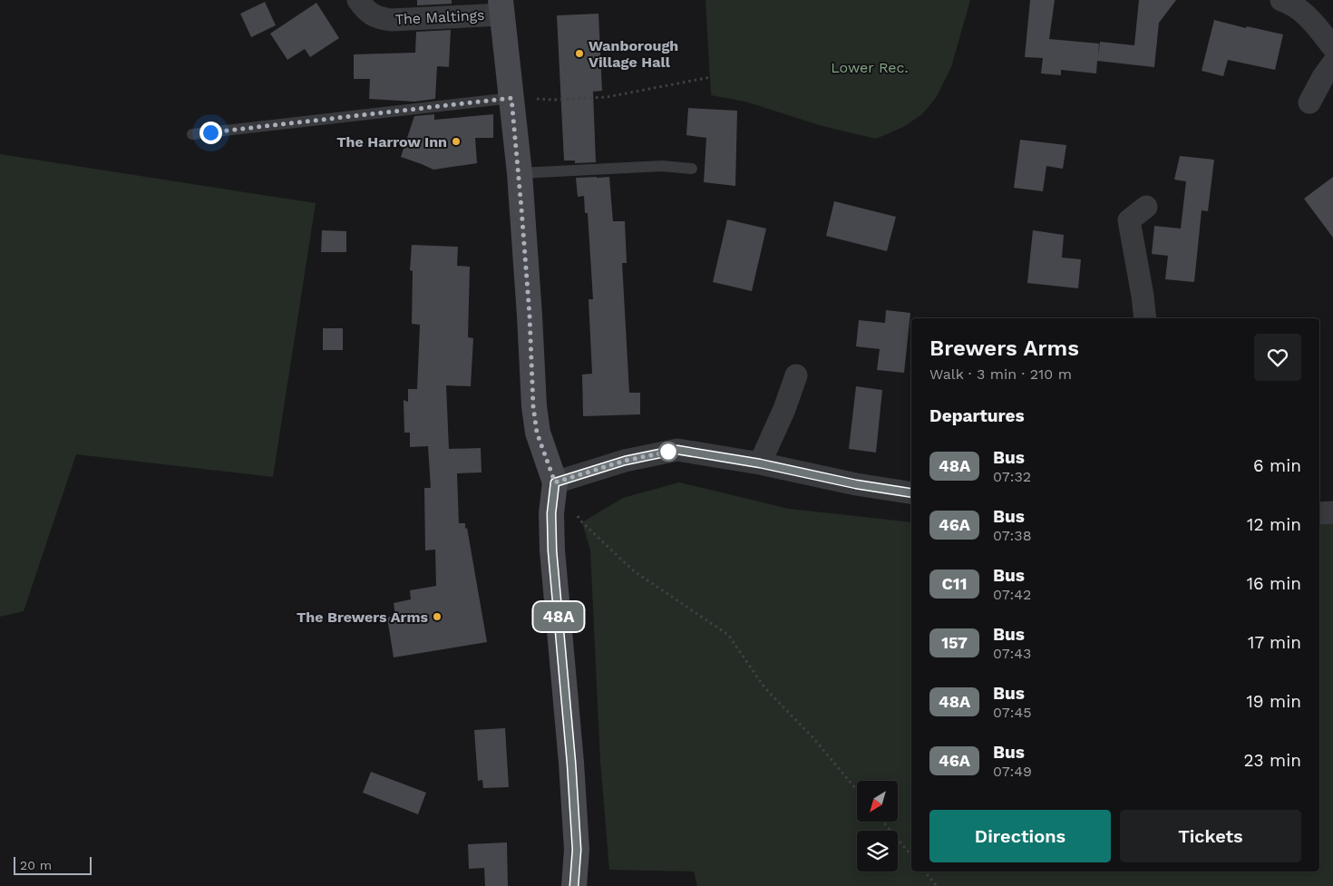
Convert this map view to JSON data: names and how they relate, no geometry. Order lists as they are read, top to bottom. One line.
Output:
{"streets":{"street":["The Maltings"]},"parks":["Lower Rec."],"places":["Wanborough Village Hall","The Harrow Inn","The Brewers Arms"],"lines":["bus line 48A"],"scale_bar":"20 m","north":"bottom left","page":{"on_map":"48A","heading":[["Brewers Arms","Walk · 3 min · 210 m"],"Departures"],"list":[{"mark":"48A","name":"Bus","note":"07:32","value":"6 min"},{"mark":"46A","name":"Bus","note":"07:38","value":"12 min"},{"mark":"C11","name":"Bus","note":"07:42","value":"16 min"},{"mark":"157","name":"Bus","note":"07:43","value":"17 min"},{"mark":"48A","name":"Bus","note":"07:45","value":"19 min"},{"mark":"46A","name":"Bus","note":"07:49","value":"23 min"}],"buttons":["Directions","Tickets"],"scale":"20 m"}}
